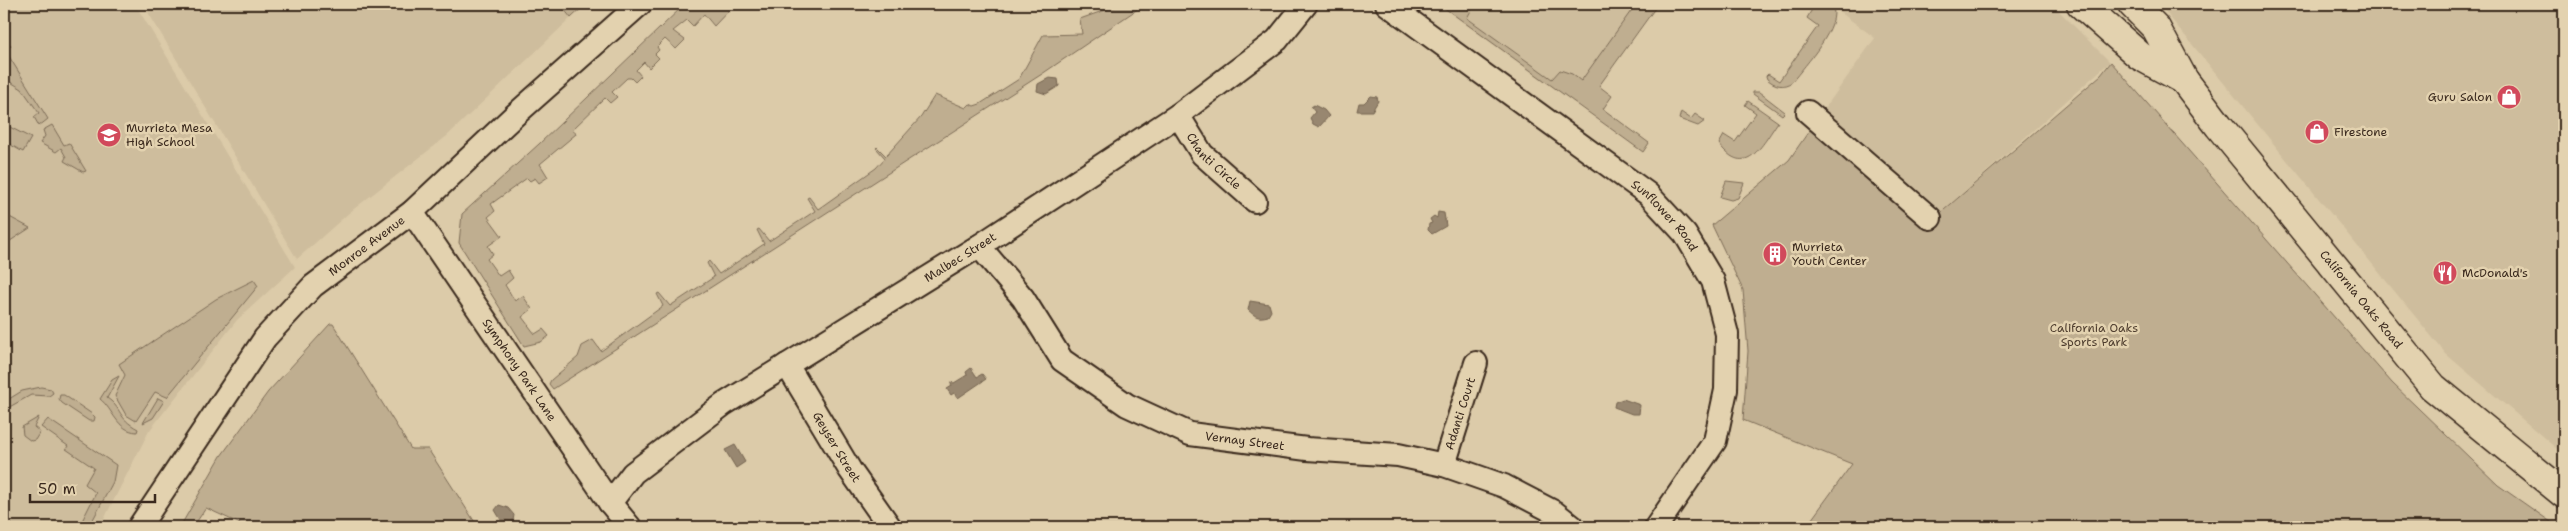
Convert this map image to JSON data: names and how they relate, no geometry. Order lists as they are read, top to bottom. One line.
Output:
{"streets":{"main road":["California Oaks Road"],"street":["Chanti Circle","Sunflower Road","Monroe Avenue","Malbec Street","Symphony Park Lane","Adanti Court","Vernay Street","Geyser Street"]},"crossings":[["Chanti Circle","Malbec Street"],["Monroe Avenue","Symphony Park Lane"],["Malbec Street","Symphony Park Lane"],["Malbec Street","Vernay Street"],["Malbec Street","Geyser Street"],["Adanti Court","Vernay Street"]],"parks":["California Oaks Sports Park"],"places":{"shop":["Guru Salon","Firestone"],"school or university":["Murrieta Mesa High School"],"building":["Murrieta Youth Center"],"restaurant":["McDonald's"]},"scale_bar":"50 m"}
